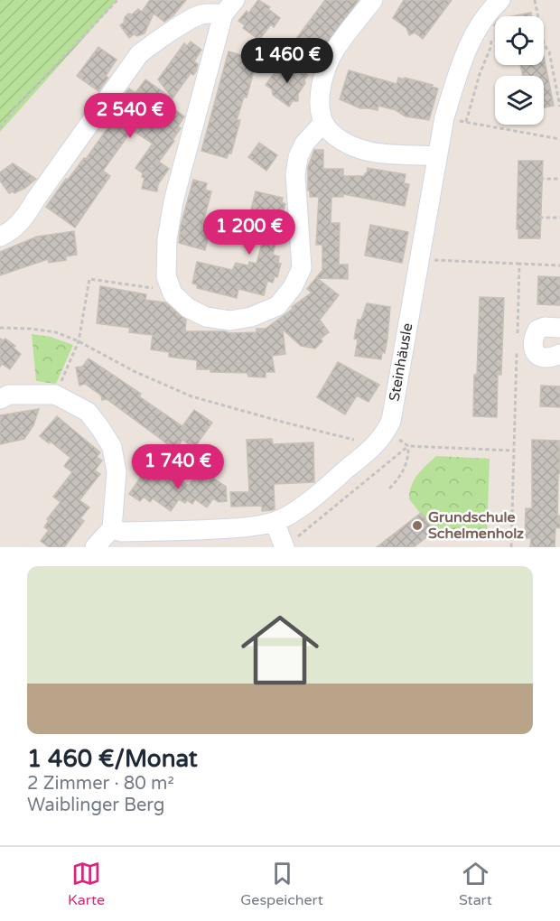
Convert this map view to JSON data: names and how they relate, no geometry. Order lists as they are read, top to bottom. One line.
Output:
{"streets":{"street":["Steinhäusle"]},"places":["Grundschule Schelmenholz"],"page":{"price":["1 460 €","2 540 €","1 200 €","1 740 €"],"list":[{"name":"1 460 €/Monat","note":"2 Zimmer · 80 m² · Waiblinger Berg"}],"tabs":["Karte","Gespeichert","Start"]}}
